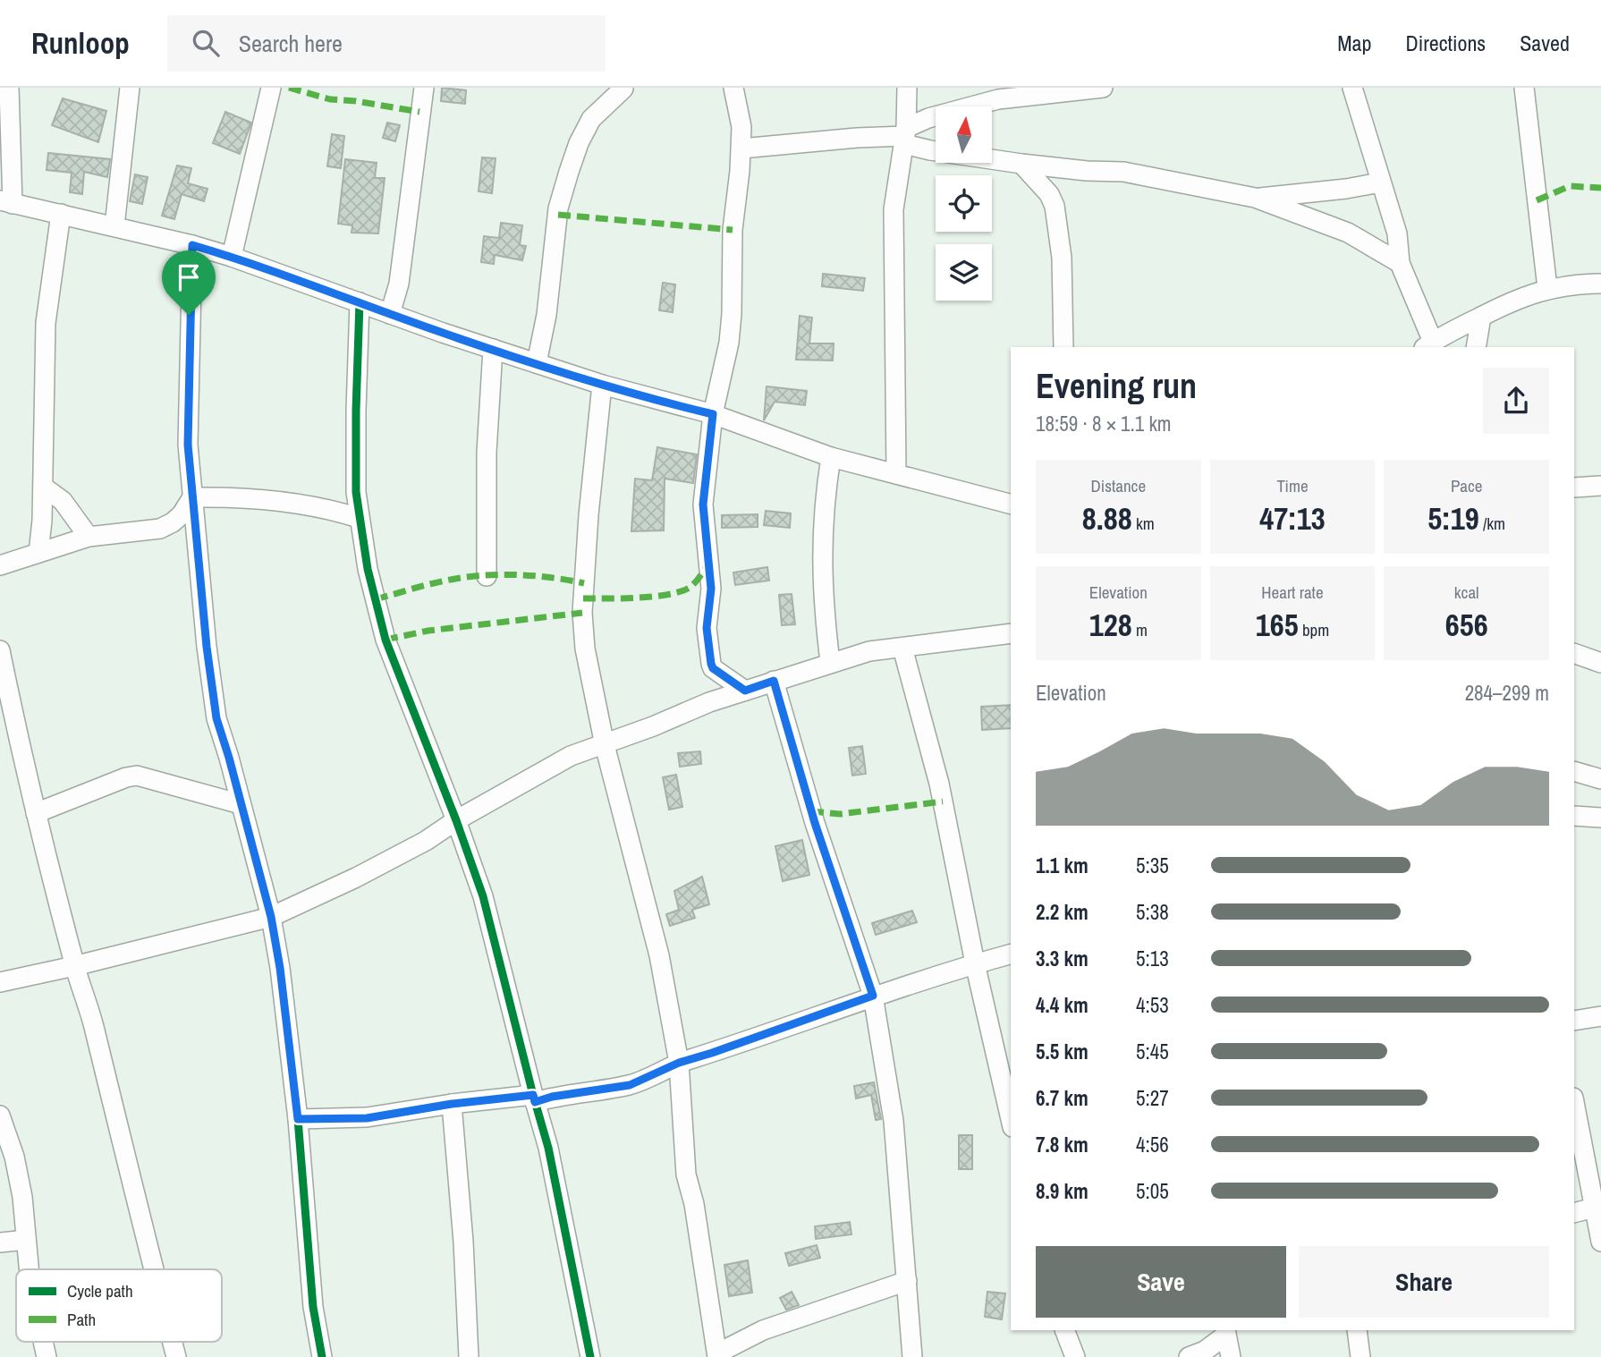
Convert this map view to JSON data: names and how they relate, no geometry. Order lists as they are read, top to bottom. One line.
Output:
{"legend":["Cycle path","Path"],"north":"top","page":{"header":"Runloop","search":"Search here","nav":["Map","Directions","Saved"],"heading":["Evening run","18:59 · 8 × 1.1 km"],"stats":[["Distance","8.88 km"],["Time","47:13"],["Pace","5:19 /km"],["Elevation","128 m"],["Heart rate","165 bpm"],["kcal","656"]],"chart":["Elevation","284–299 m"],"list":[{"name":"1.1 km","note":"5:35"},{"name":"2.2 km","note":"5:38"},{"name":"3.3 km","note":"5:13"},{"name":"4.4 km","note":"4:53"},{"name":"5.5 km","note":"5:45"},{"name":"6.7 km","note":"5:27"},{"name":"7.8 km","note":"4:56"},{"name":"8.9 km","note":"5:05"}],"buttons":["Save","Share"]}}
